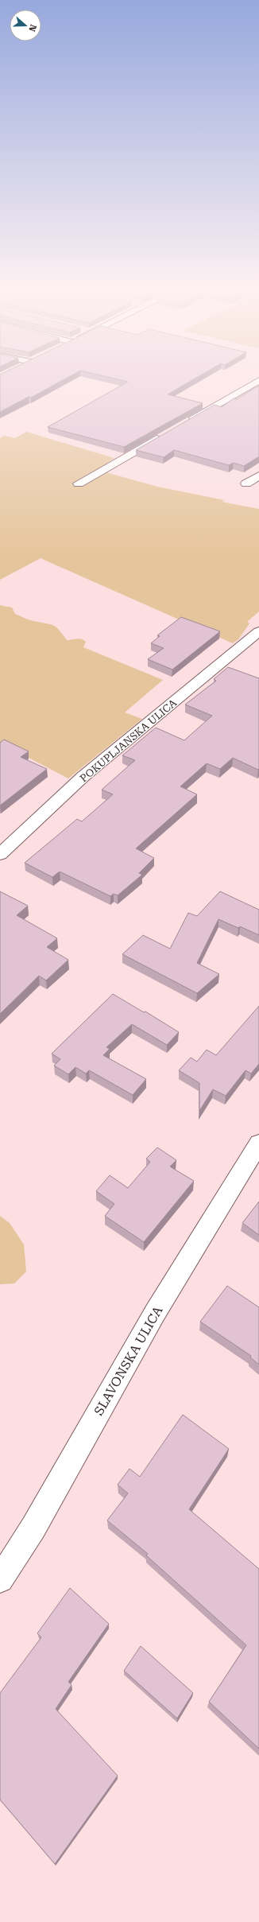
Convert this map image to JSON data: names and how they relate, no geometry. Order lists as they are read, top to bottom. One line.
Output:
{"streets":{"street":["POKUPLJANSKA ULICA","SLAVONSKA ULICA"]},"north":"right"}
